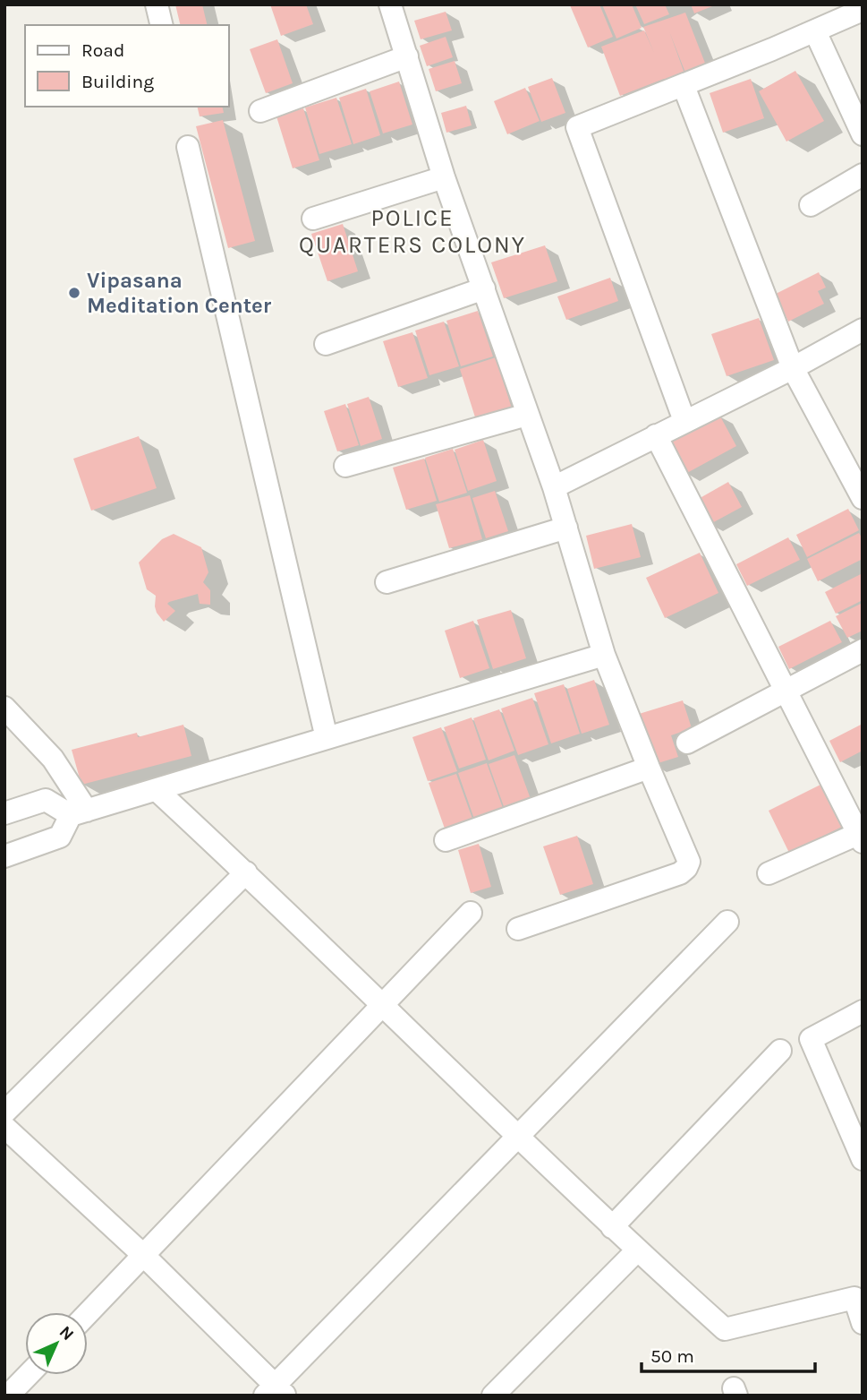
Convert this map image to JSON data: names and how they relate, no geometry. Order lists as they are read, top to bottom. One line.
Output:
{"districts":["POLICE QUARTERS COLONY"],"places":["Vipasana Meditation Center"],"legend":["Road","Building"],"scale_bar":"50 m","north":"top right"}
